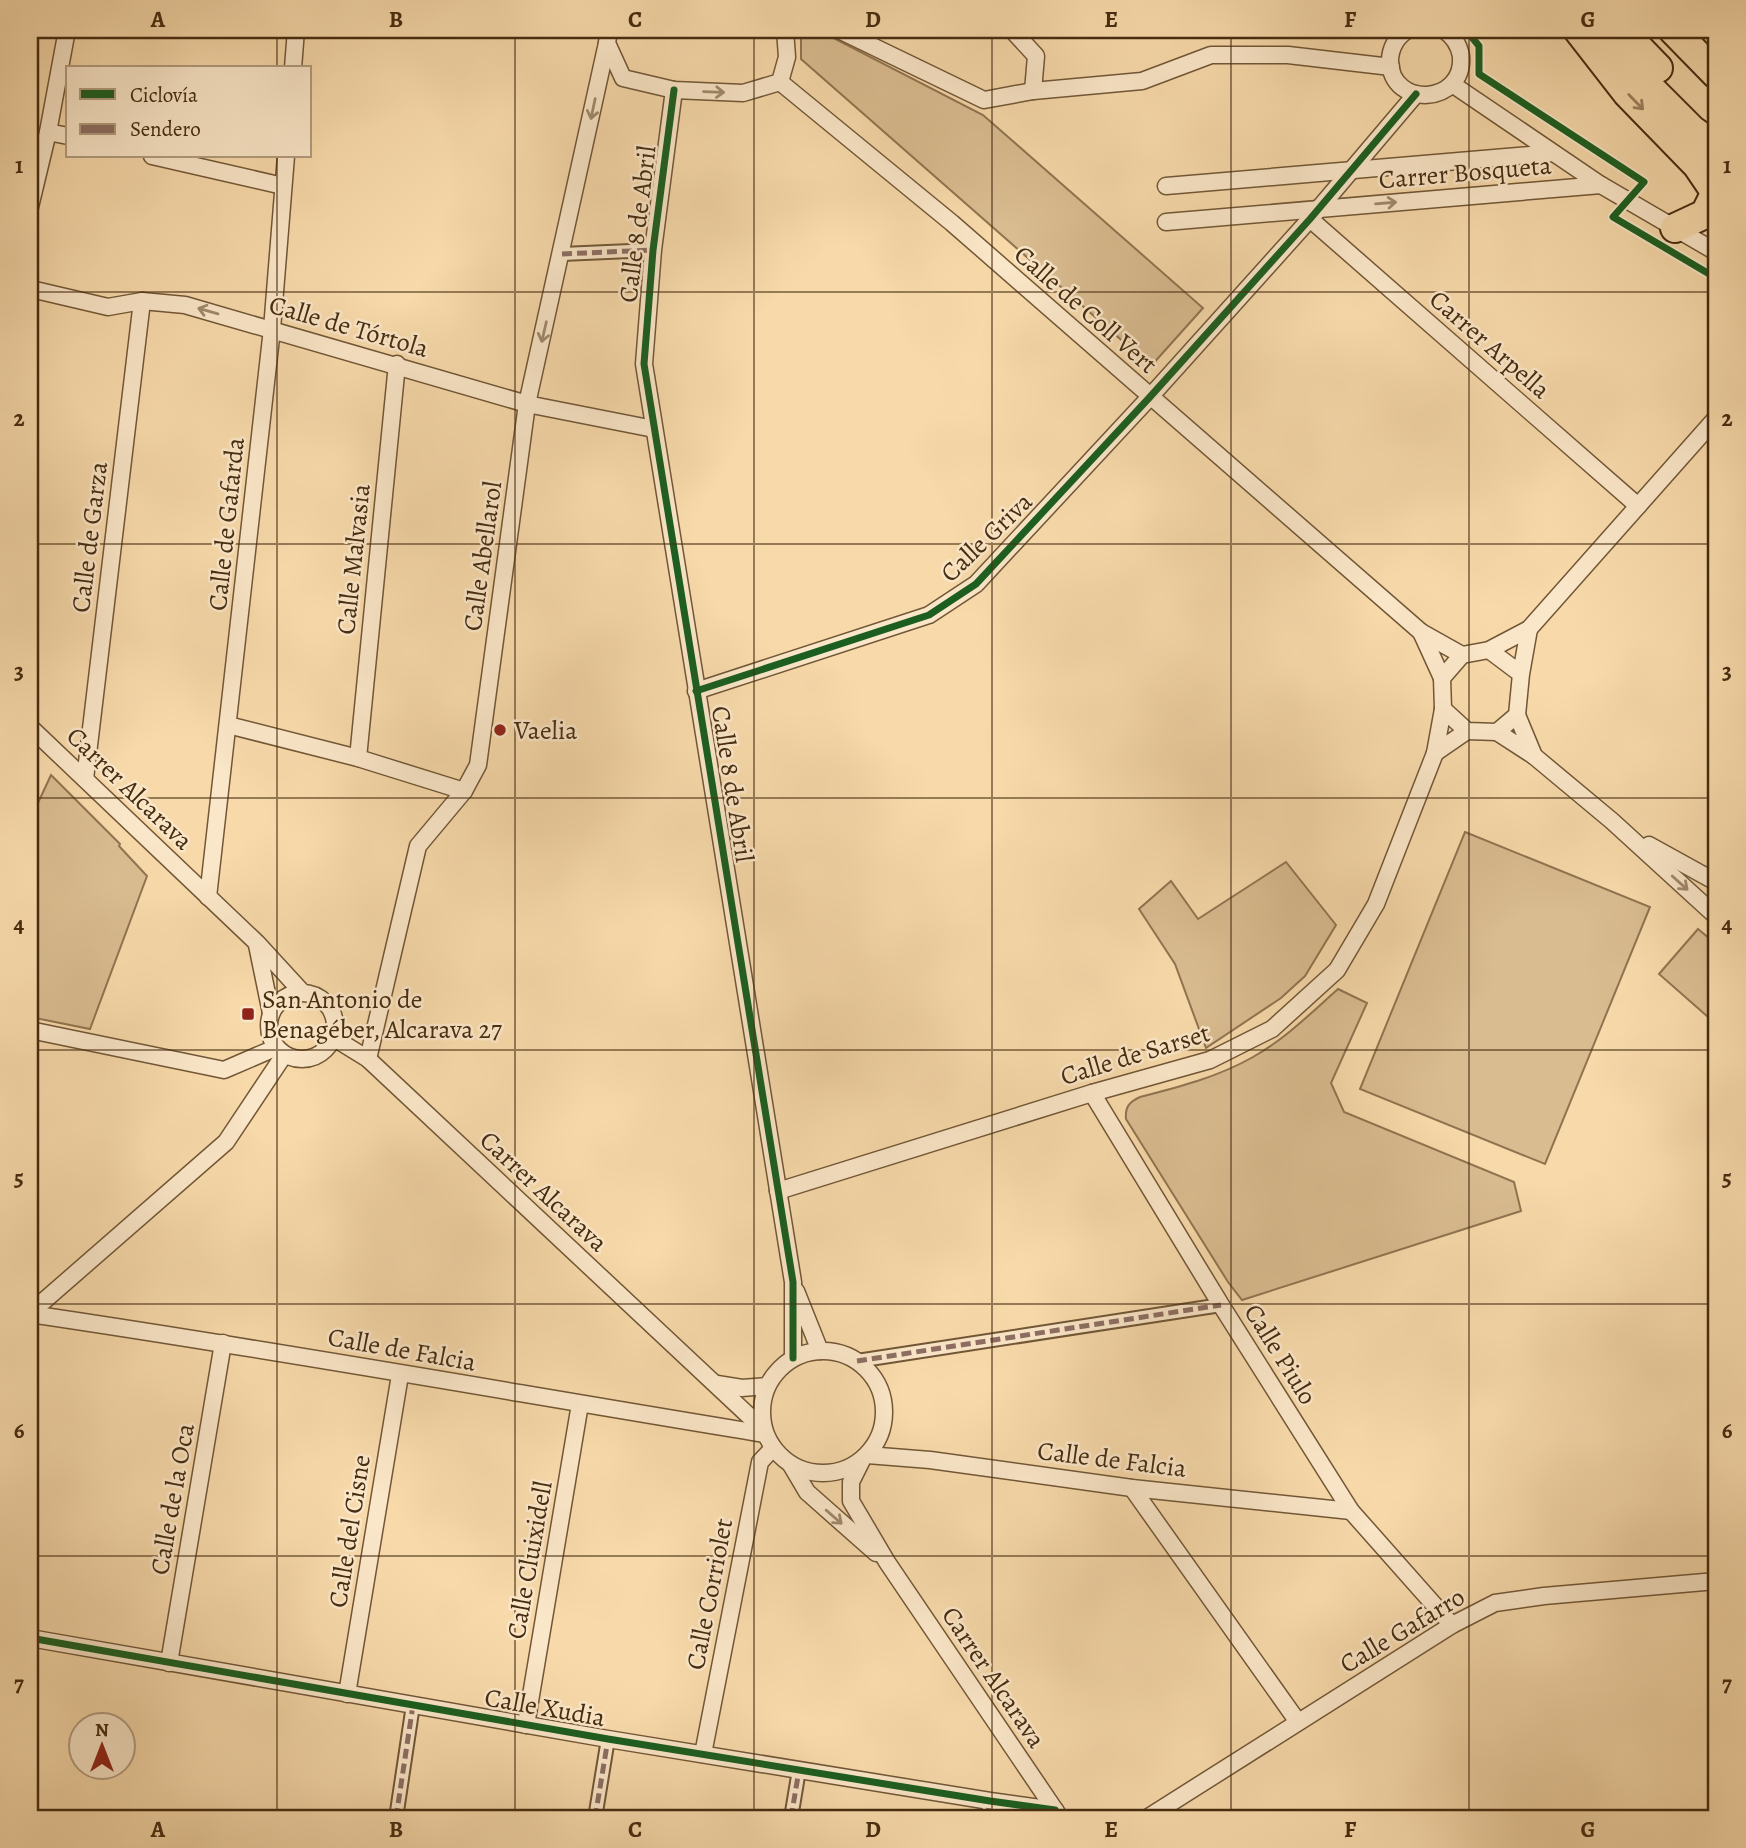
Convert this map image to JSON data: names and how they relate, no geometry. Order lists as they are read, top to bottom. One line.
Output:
{"streets":{"street":["Carrer Bosqueta","Calle 8 de Abril","Calle de Coll Vert","Calle de Tórtola","Carrer Arpella","Calle de Gafarda","Calle de Garza","Calle Griva","Calle Abellarol","Calle Malvasia","Carrer Alcarava","Calle de Sarset","Calle de Falcia","Calle Piulo","Calle de la Oca","Calle del Cisne","Calle Cluixidell","Calle Corriolet","Calle Gafarro","Calle Xudia"]},"crossings":[["Carrer Bosqueta","Carrer Arpella"],["Carrer Bosqueta","Calle Griva"],["Calle 8 de Abril","Calle de Tórtola"],["Calle 8 de Abril","Calle Griva"],["Calle 8 de Abril","Carrer Alcarava"],["Calle 8 de Abril","Calle de Sarset"],["Calle 8 de Abril","Calle de Falcia"],["Calle 8 de Abril","Calle Corriolet"],["Calle de Coll Vert","Calle Griva"],["Calle de Coll Vert","Calle de Sarset"],["Calle de Tórtola","Calle de Gafarda"],["Calle de Tórtola","Calle de Garza"],["Calle de Tórtola","Calle Abellarol"],["Calle de Tórtola","Calle Malvasia"],["Carrer Arpella","Calle Griva"],["Calle de Gafarda","Carrer Alcarava"],["Calle de Garza","Carrer Alcarava"],["Calle Abellarol","Carrer Alcarava"],["Carrer Alcarava","Calle de Falcia"],["Carrer Alcarava","Calle Corriolet"],["Carrer Alcarava","Calle Xudia"],["Calle de Sarset","Calle Piulo"],["Calle de Falcia","Calle Piulo"],["Calle de Falcia","Calle de la Oca"],["Calle de Falcia","Calle del Cisne"],["Calle de Falcia","Calle Cluixidell"],["Calle de Falcia","Calle Corriolet"],["Calle Piulo","Calle Gafarro"],["Calle de la Oca","Calle Xudia"],["Calle del Cisne","Calle Xudia"],["Calle Cluixidell","Calle Xudia"],["Calle Corriolet","Calle Xudia"]],"one_way":["Calle Abellarol"],"places":{"other":["Vaelia"],"transit":["San Antonio de Benagéber, Alcarava 27"]},"legend":["Ciclovía","Sendero"],"north":"top","grid":{"columns":["A","B","C","D","E","F","G"],"rows":["1","2","3","4","5","6","7"]}}
